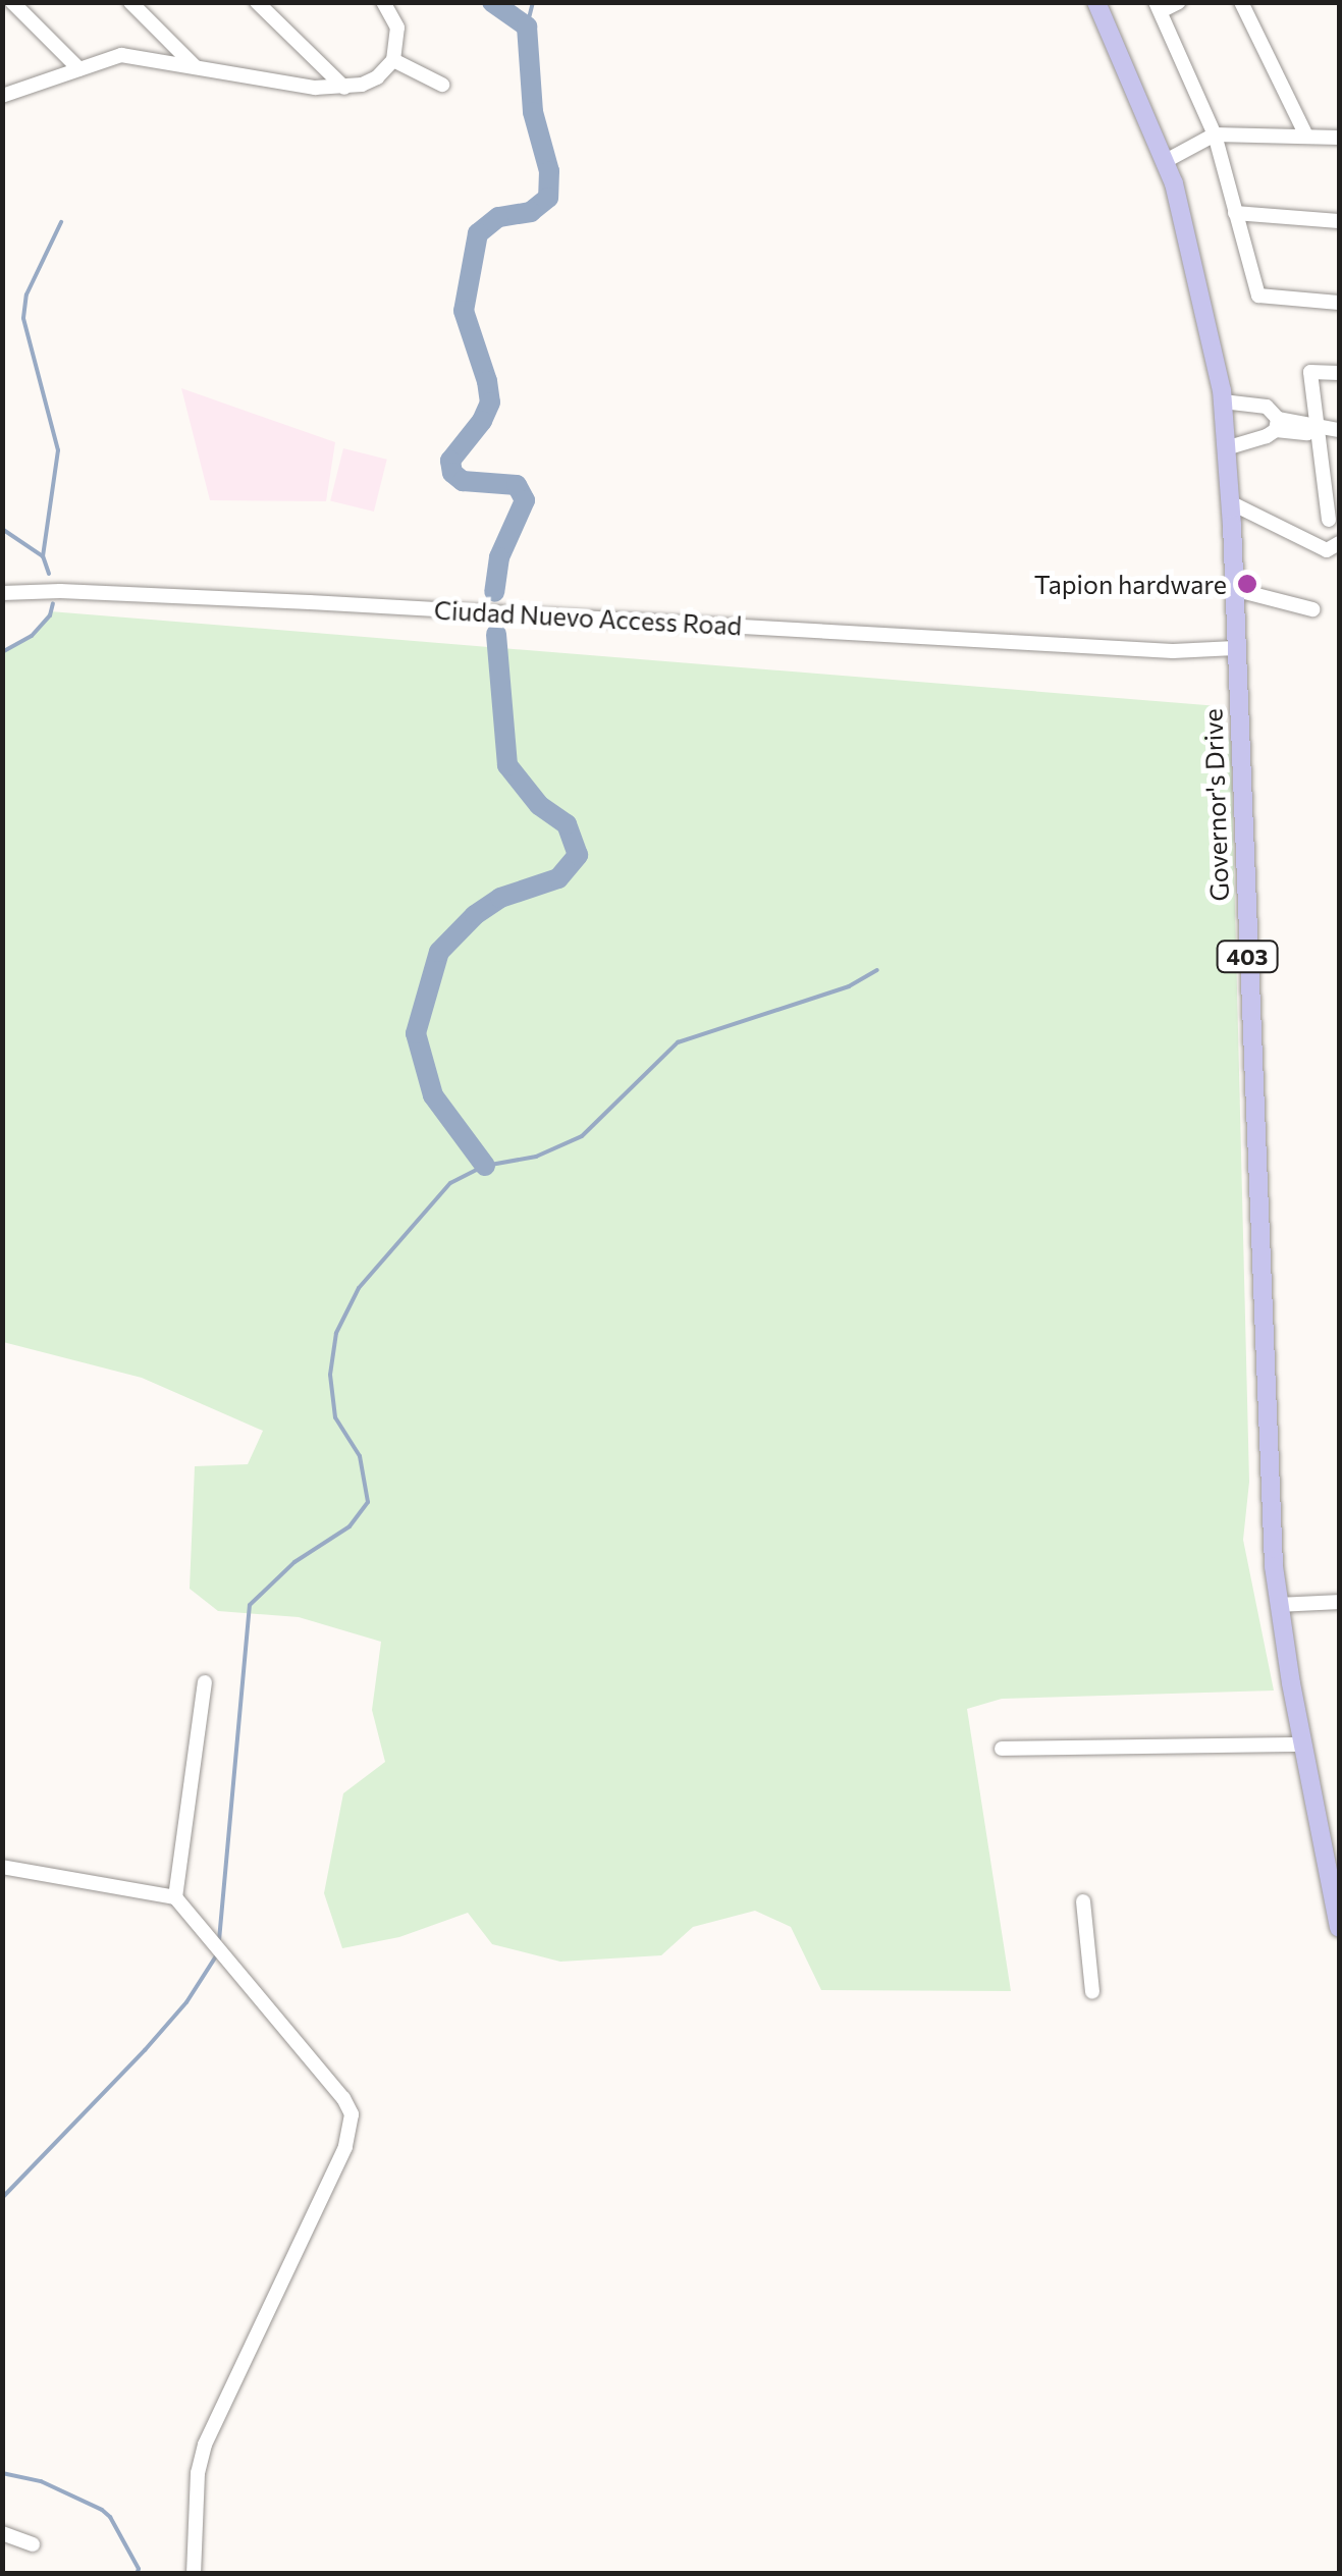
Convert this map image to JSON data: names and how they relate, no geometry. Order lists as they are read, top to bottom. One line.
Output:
{"streets":{"main road":["Governor's Drive","403"],"street":["Ciudad Nuevo Access Road"]},"crossings":[["Ciudad Nuevo Access Road","Governor's Drive"]],"places":["Tapion hardware"]}
